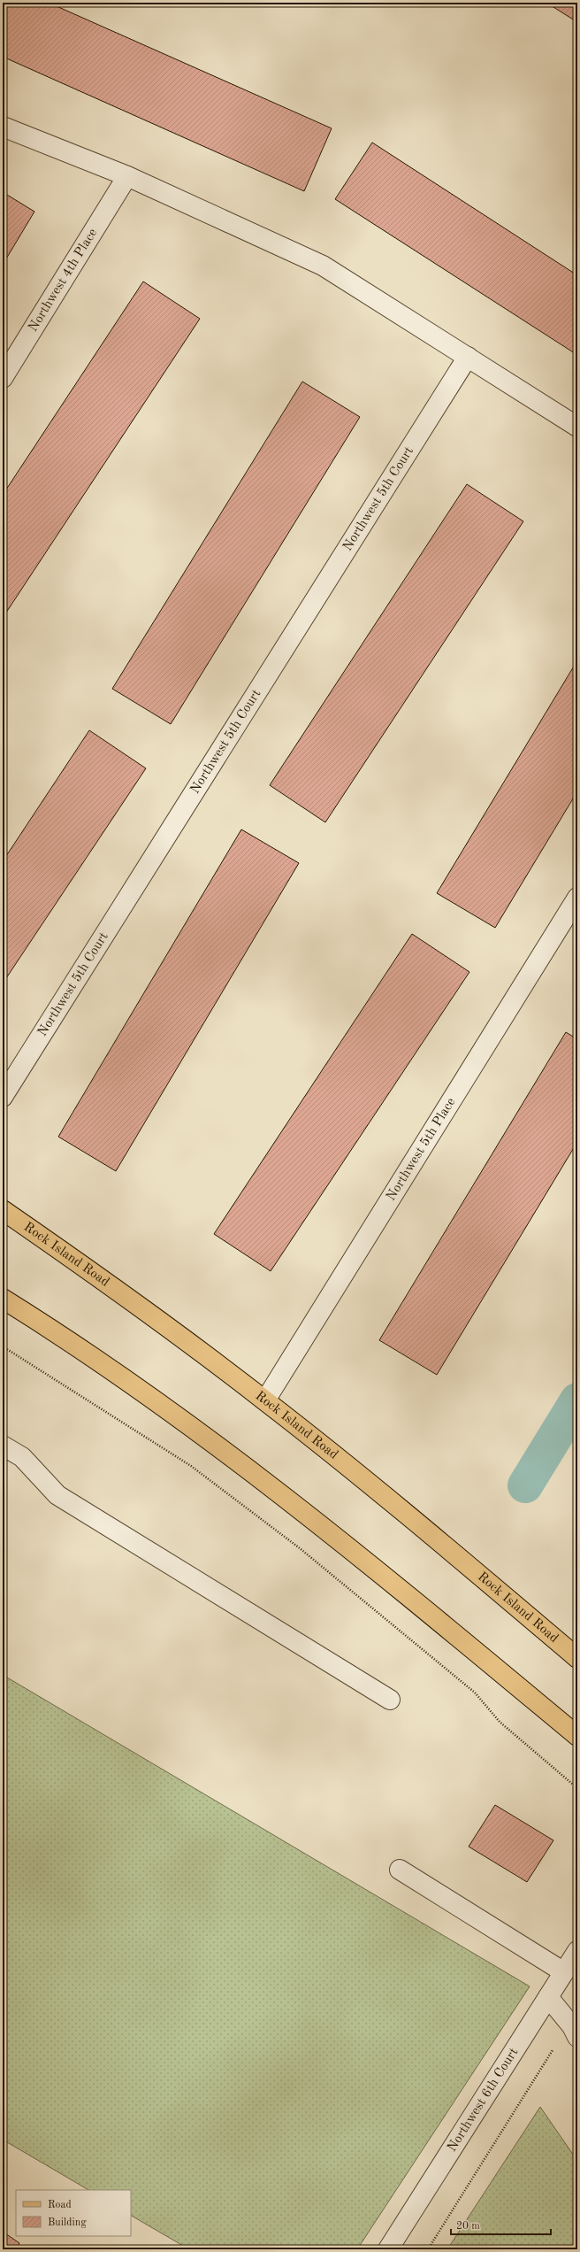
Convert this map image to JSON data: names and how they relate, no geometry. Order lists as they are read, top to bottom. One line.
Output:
{"streets":{"main road":["Rock Island Road"],"street":["Northwest 4th Place","Northwest 5th Court","Northwest 5th Place","Northwest 6th Court"]},"crossings":[["Northwest 5th Place","Rock Island Road"]],"legend":["Road","Building"],"scale_bar":"20 m"}
